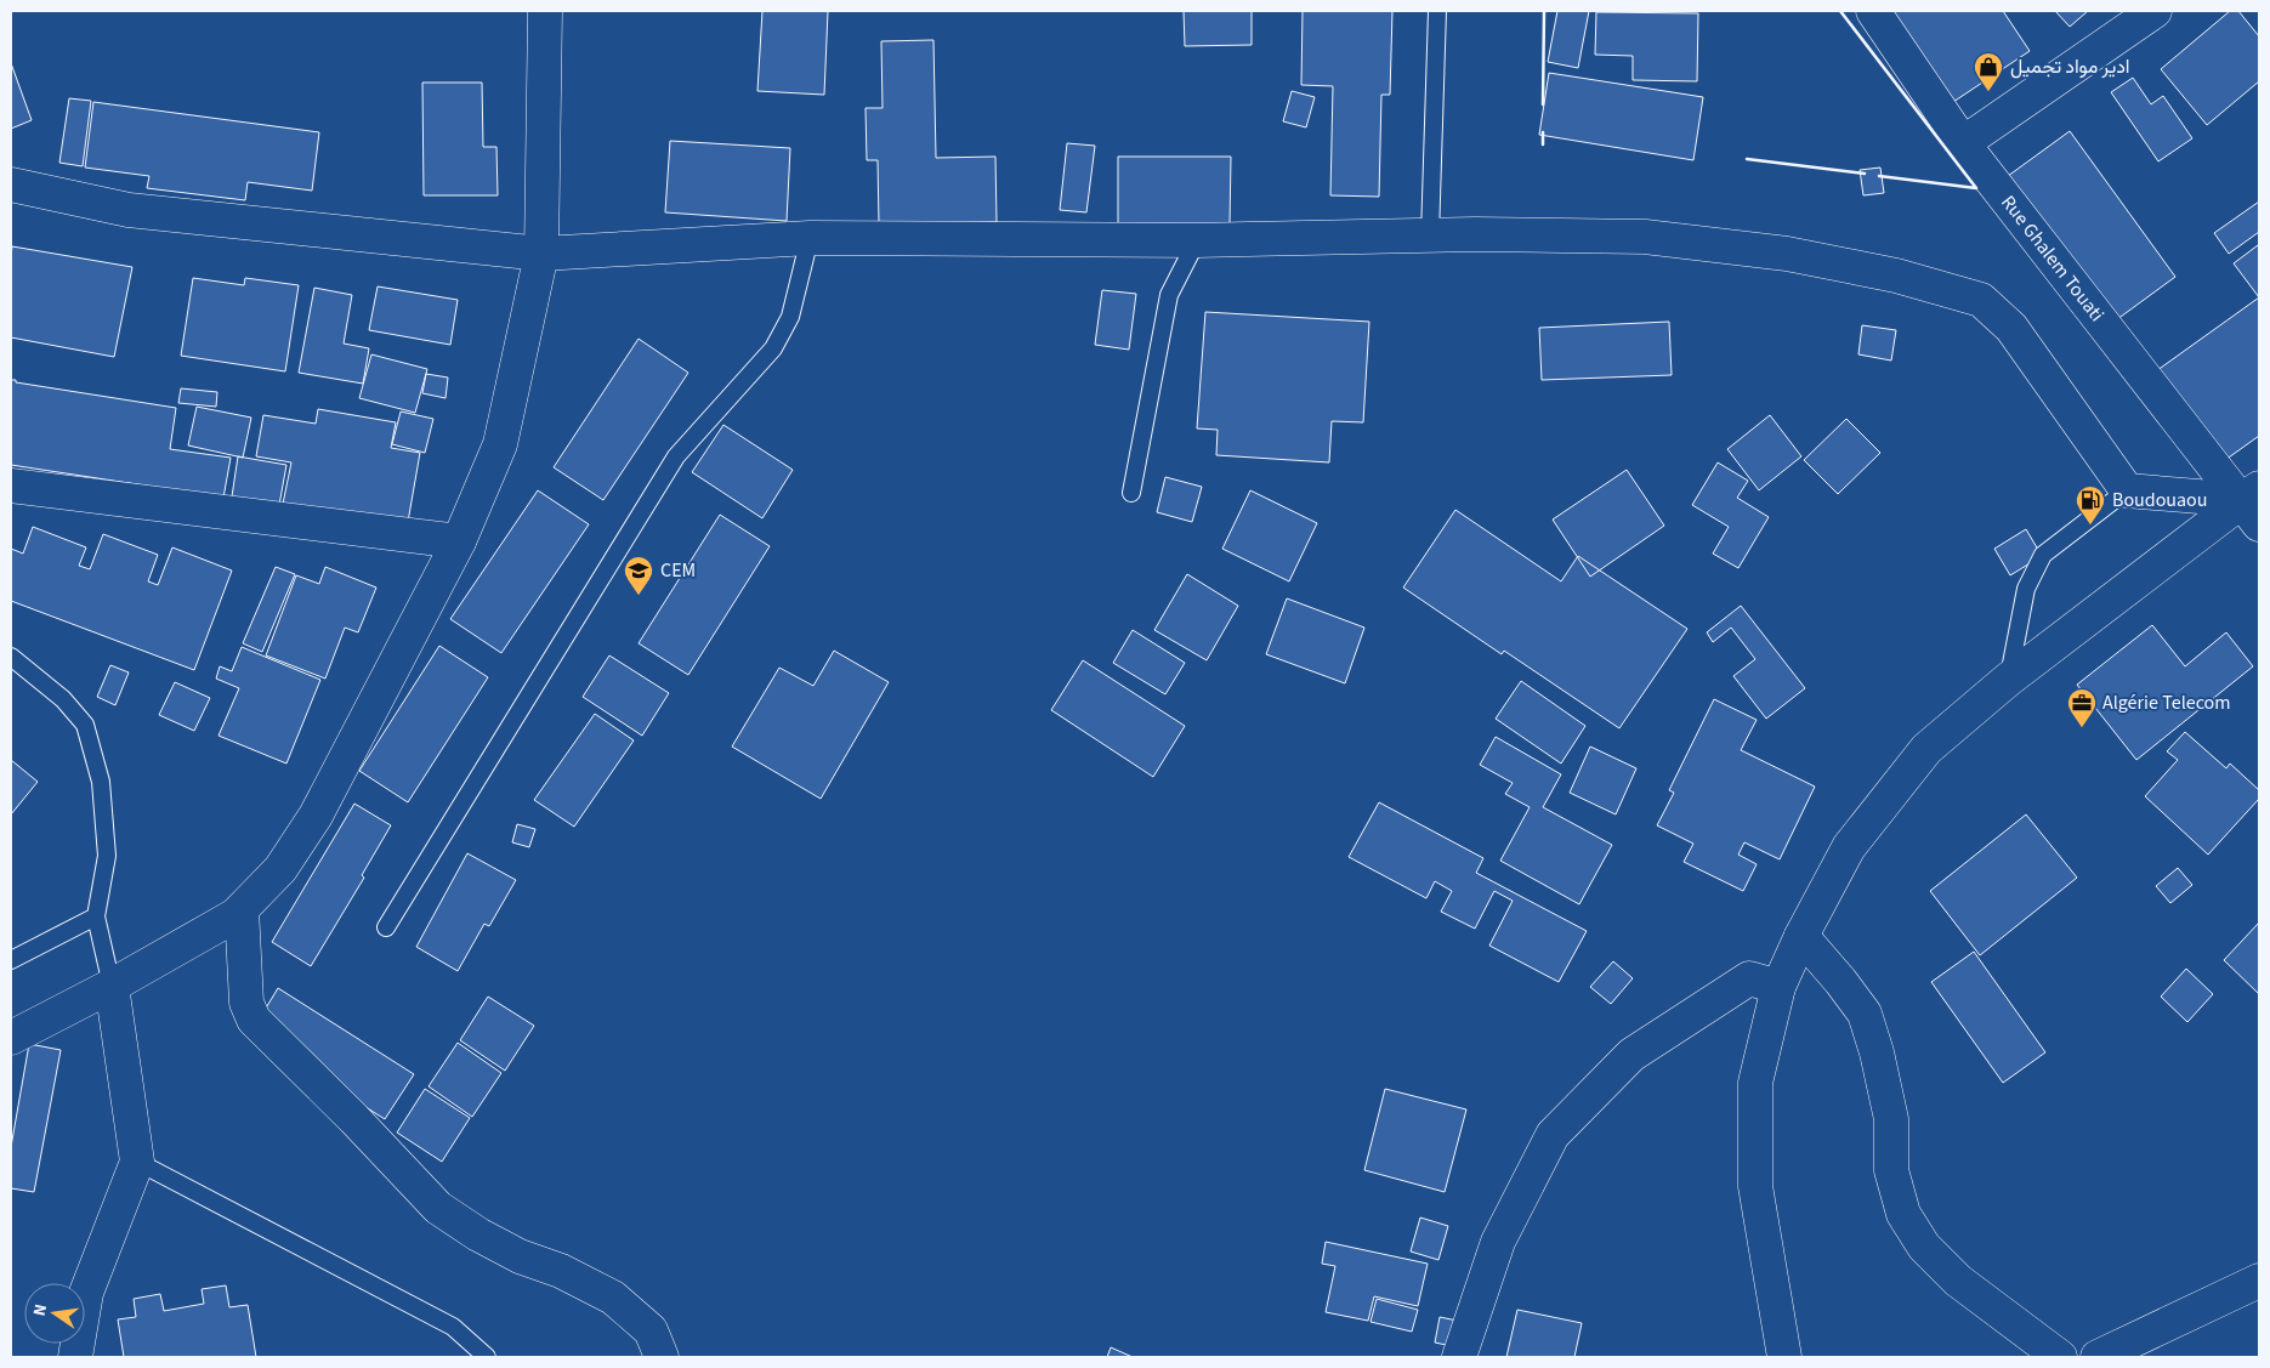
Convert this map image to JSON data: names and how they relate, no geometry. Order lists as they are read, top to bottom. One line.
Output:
{"streets":{"street":["Rue Ghalem Touati"]},"places":{"shop":["ادير مواد تجميل"],"fuel station":["Boudouaou"],"school or university":["CEM"],"office":["Algérie Telecom"]},"north":"left"}
